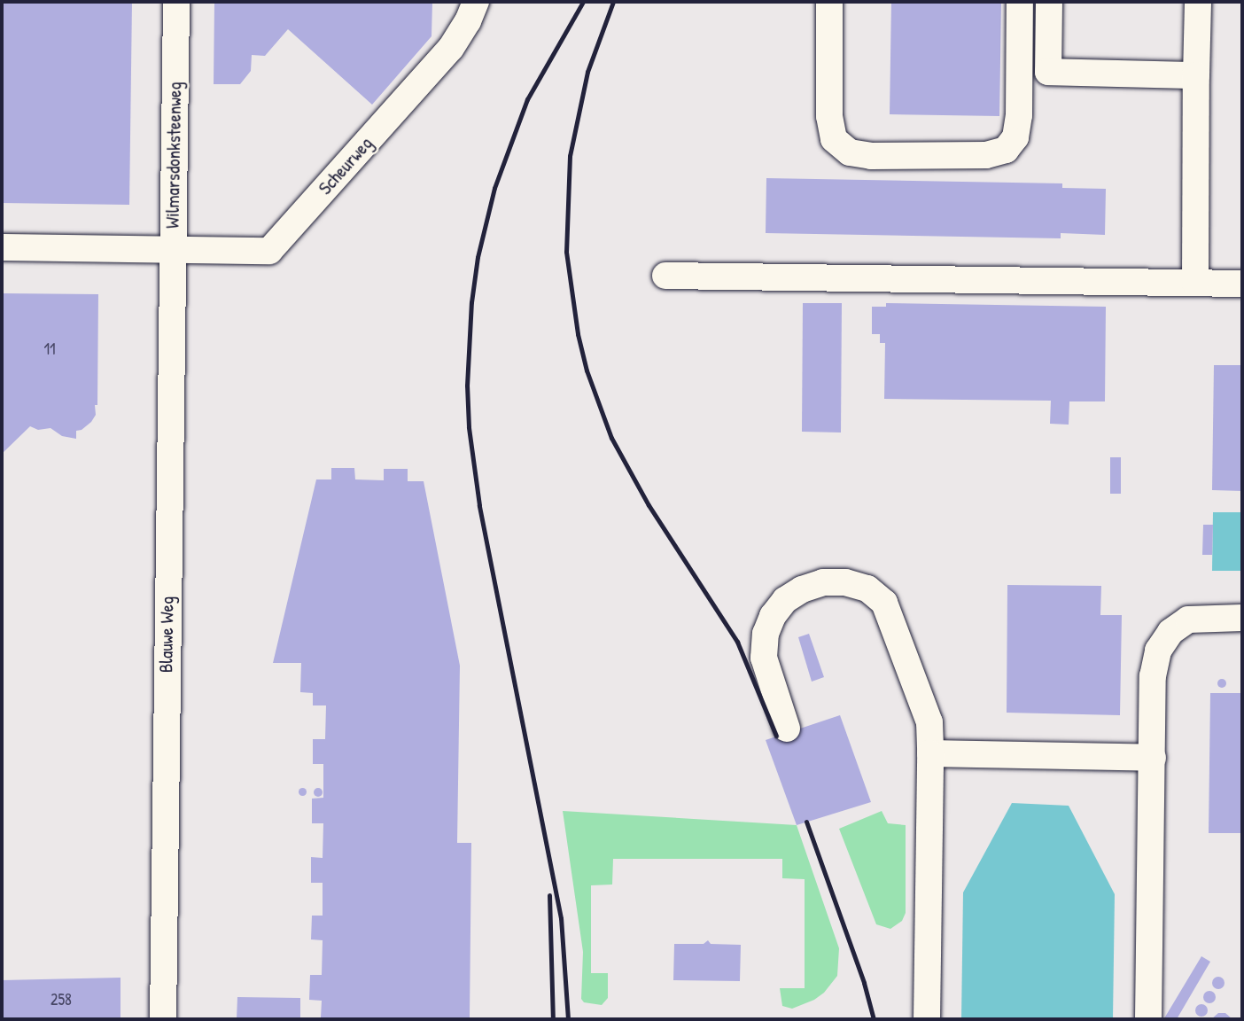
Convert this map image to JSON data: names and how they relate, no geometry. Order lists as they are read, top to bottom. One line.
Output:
{"streets":{"street":["Wilmarsdonksteenweg","Scheurweg","Blauwe Weg"]},"crossings":[["Wilmarsdonksteenweg","Scheurweg"],["Wilmarsdonksteenweg","Blauwe Weg"],["Scheurweg","Blauwe Weg"]],"house_numbers":["11","258"]}
